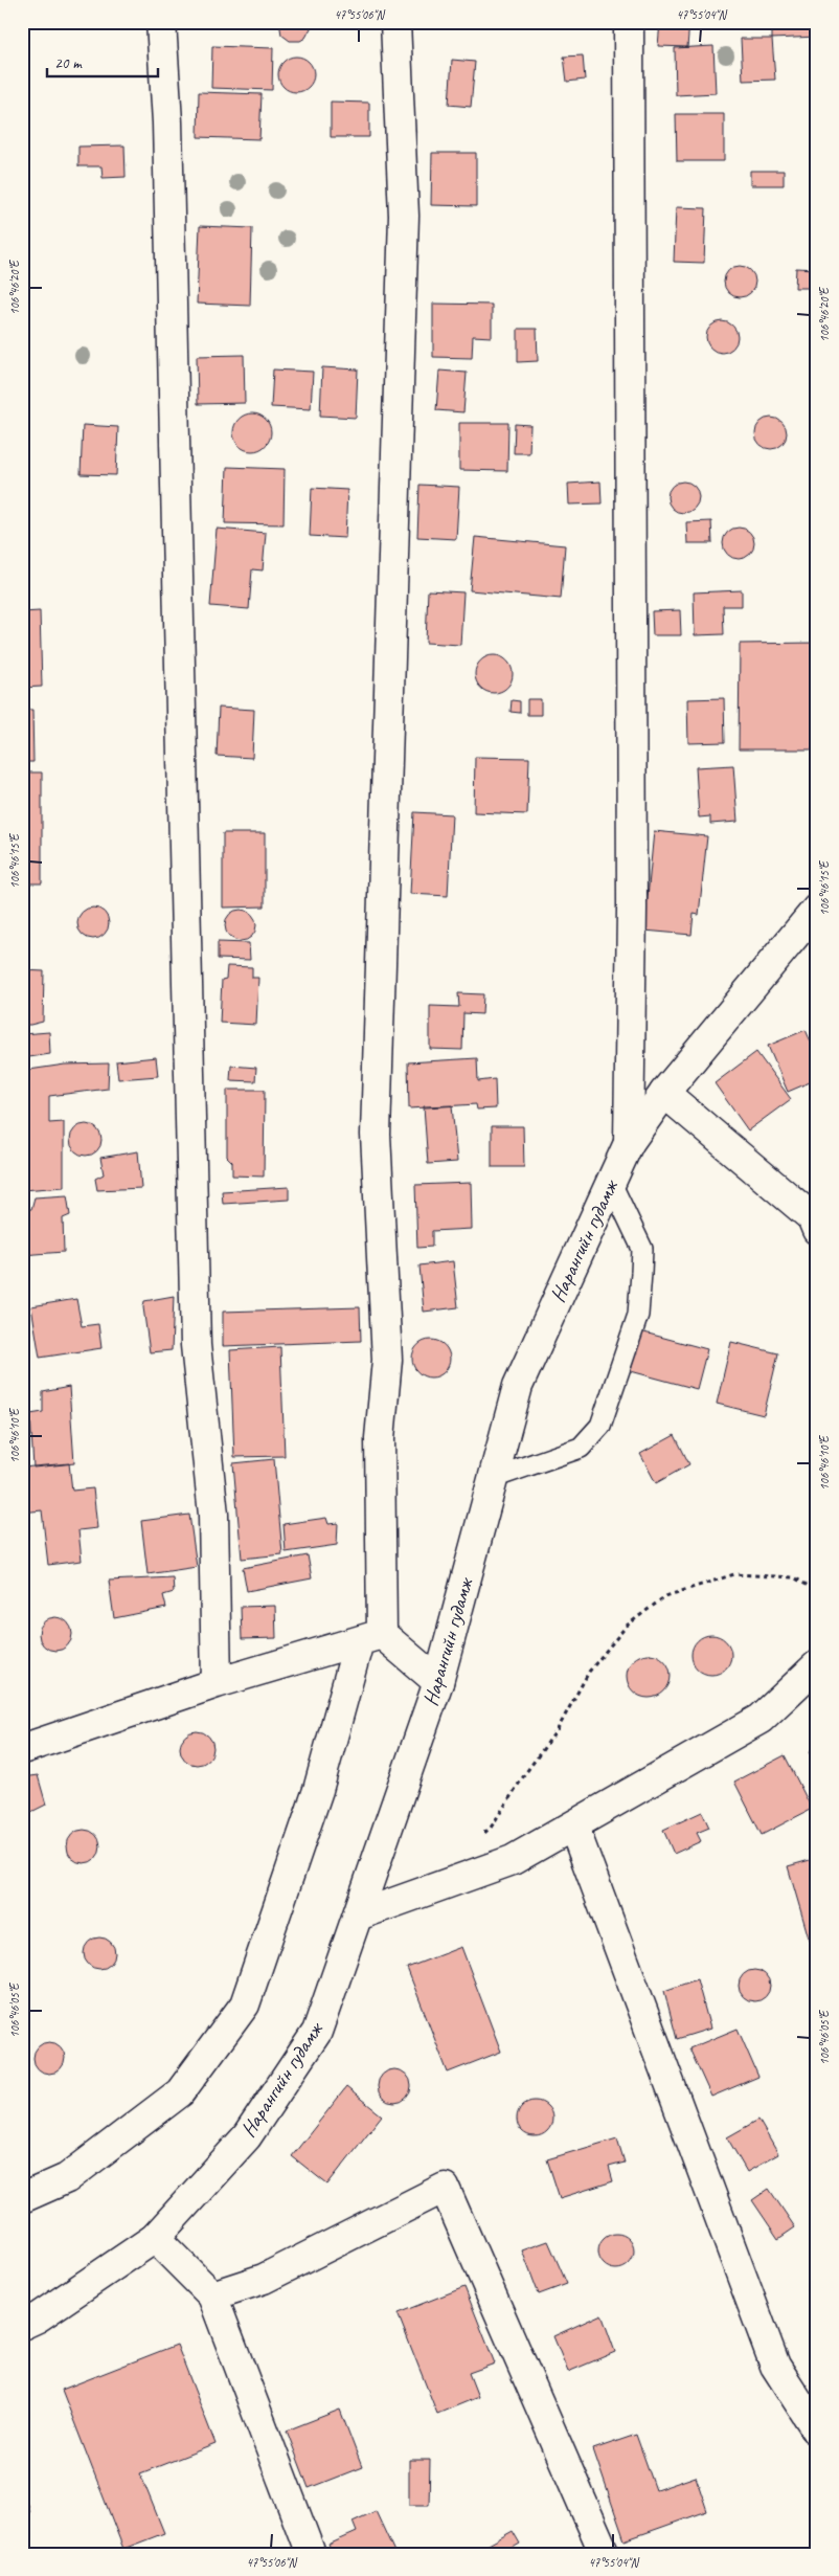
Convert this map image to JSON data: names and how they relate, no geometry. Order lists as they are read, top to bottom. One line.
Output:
{"streets":{"street":["Нарангийн гудамж"]},"scale_bar":"20 m","coordinates":["47°55'06\"N","47°55'04\"N","106°46'20\"E","106°46'15\"E","106°46'10\"E","106°46'05\"E"]}
